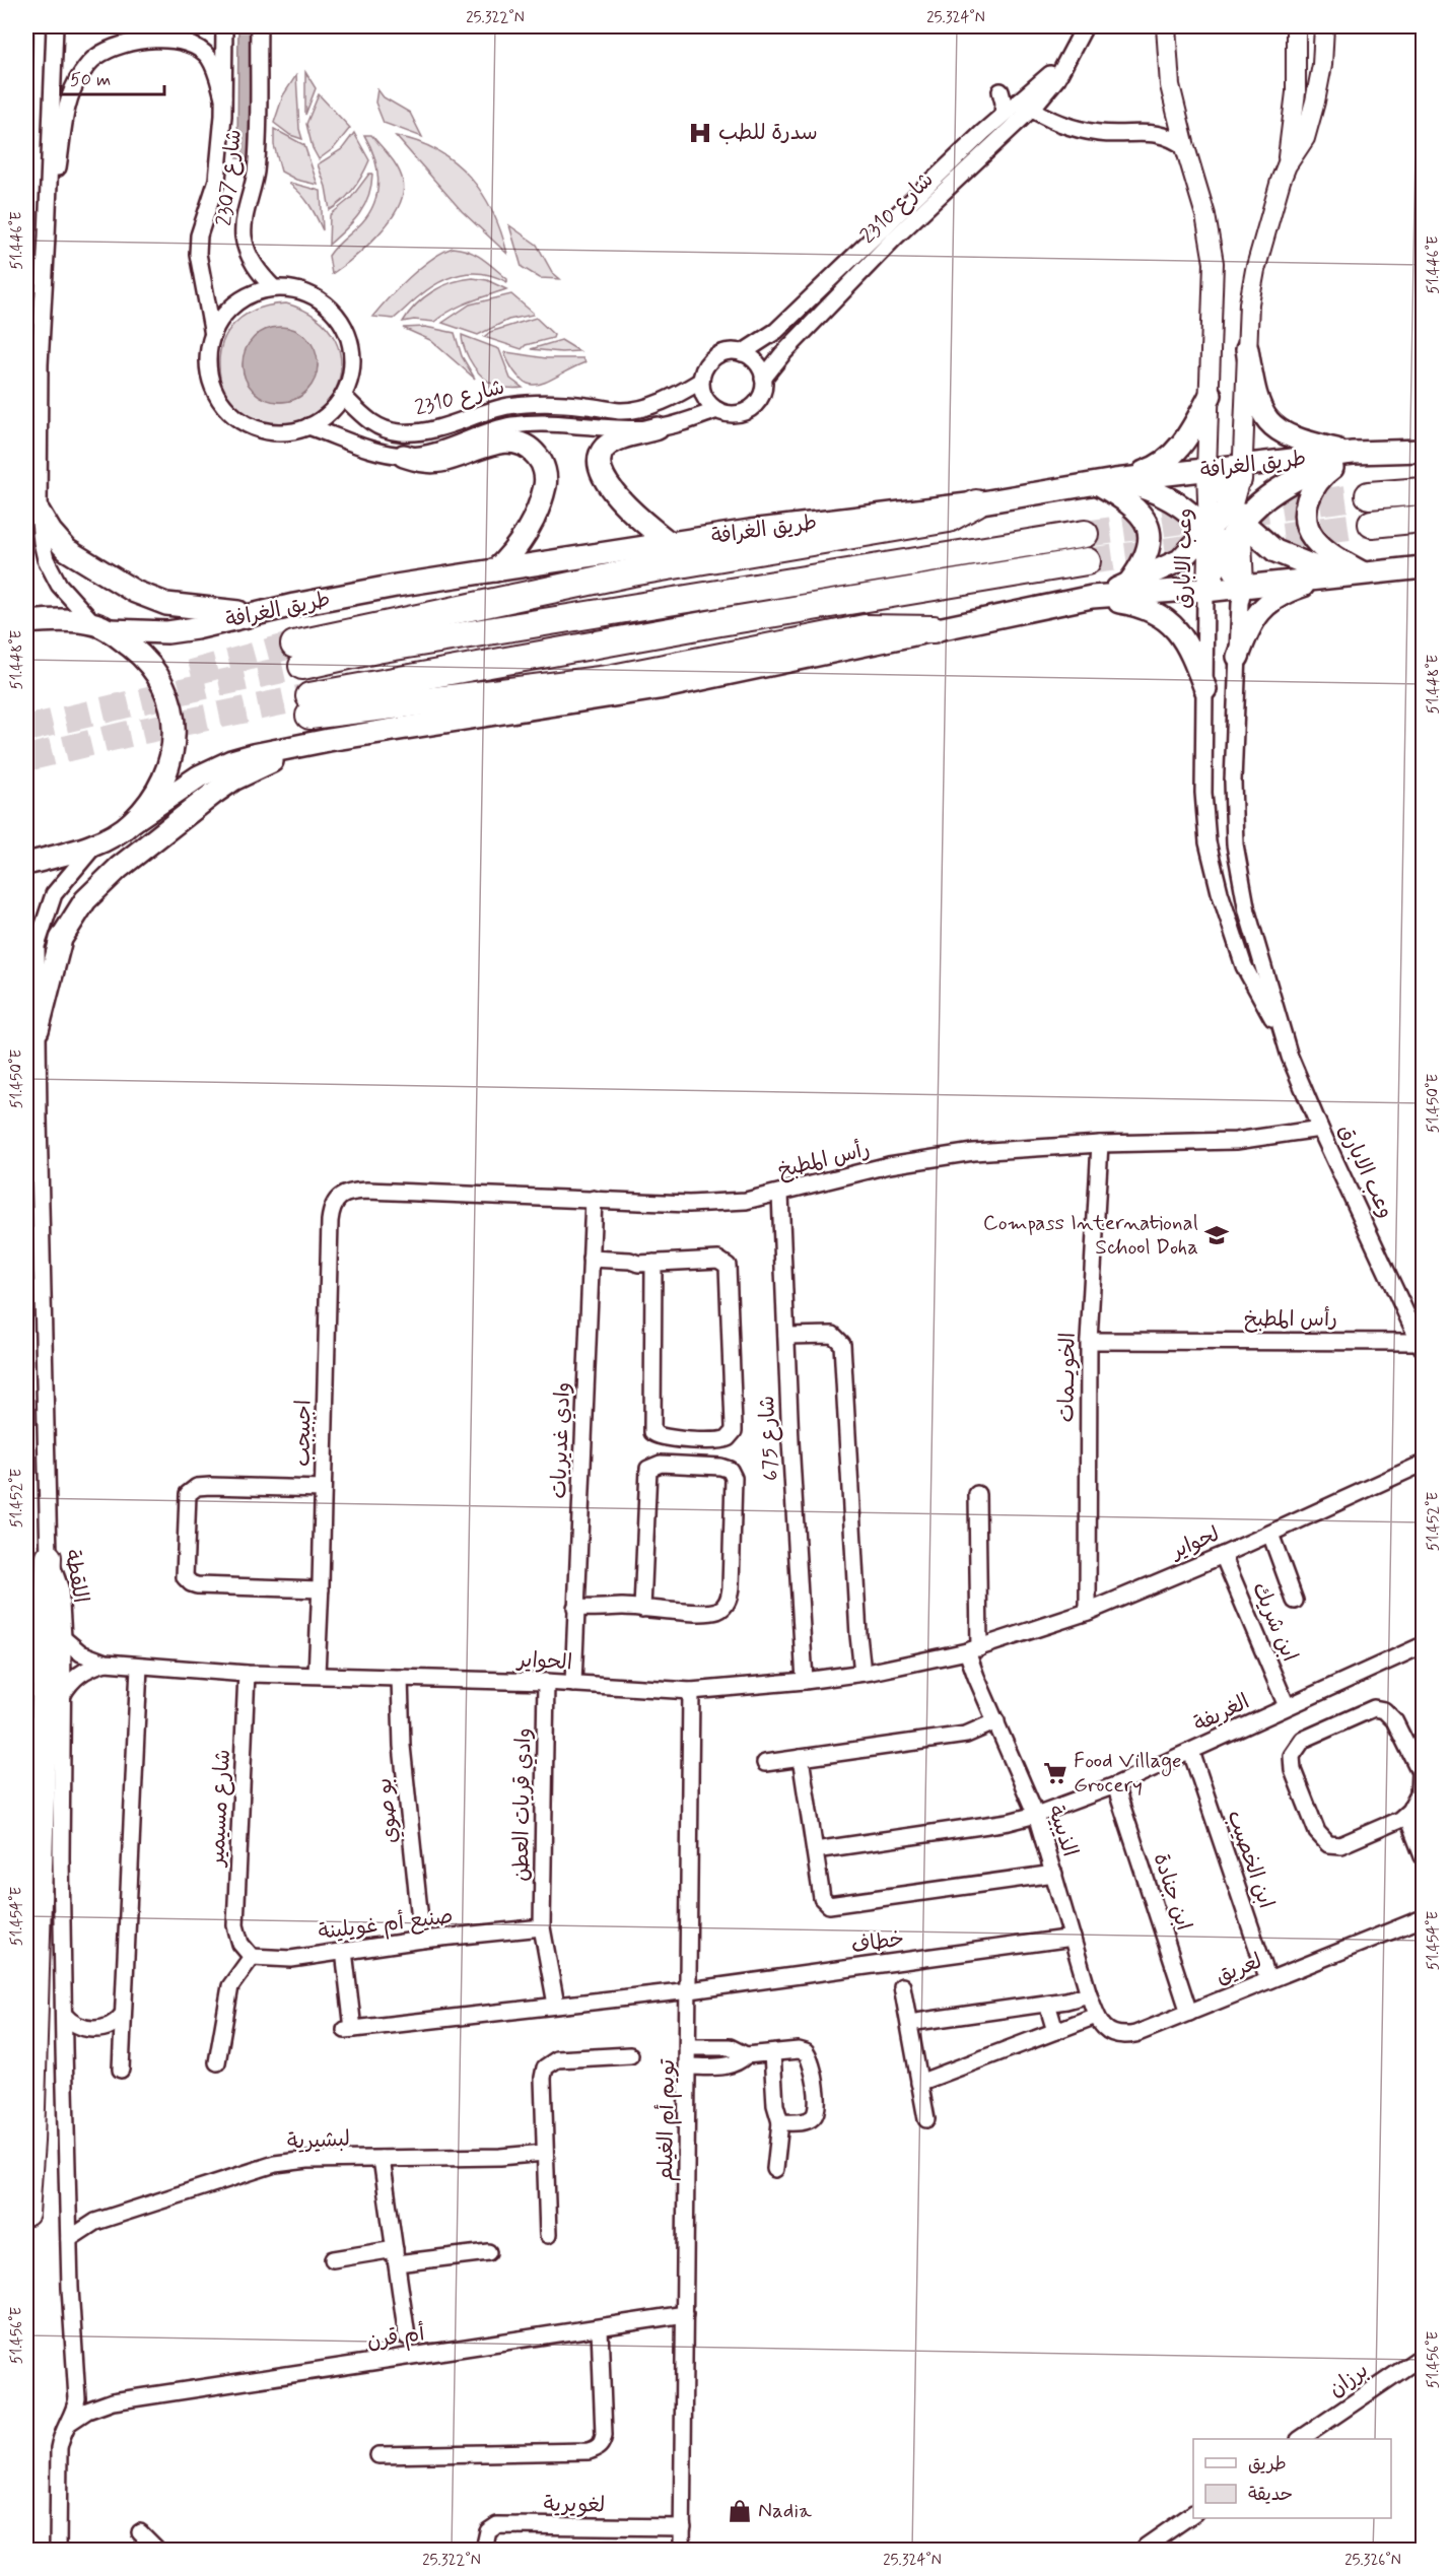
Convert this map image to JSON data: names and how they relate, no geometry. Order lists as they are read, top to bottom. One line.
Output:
{"streets":{"main road":["طريق الغرافة"],"street":["شارع 2307","شارع 2310","وعب الابارق","رأس المطبخ","الخويــمات","اجبيجب","شارع 675","وادي غديريات","لحواير","اللقطة","ابن شريك","الحواير","الغريفة","وادي قريات العطن","شارع مسيمير","بو صوي","الذيبية","ابن الخصيب","ابن جنادة","صنيع أم غويلينة","خطاف","لعريق","تويم أم الغيلم","لبشيرية","أم قرن","برزان","لغويرية"]},"crossings":[["شارع 2307","شارع 2310"],["طريق الغرافة","وعب الابارق"],["وعب الابارق","رأس المطبخ"],["رأس المطبخ","الخويــمات"],["رأس المطبخ","اجبيجب"],["رأس المطبخ","شارع 675"],["رأس المطبخ","وادي غديريات"],["الخويــمات","لحواير"],["اجبيجب","الحواير"],["شارع 675","الحواير"],["وادي غديريات","الحواير"],["لحواير","ابن شريك"],["لحواير","الحواير"],["لحواير","الذيبية"],["اللقطة","الحواير"],["اللقطة","لبشيرية"],["اللقطة","أم قرن"],["ابن شريك","الغريفة"],["الحواير","وادي قريات العطن"],["الحواير","شارع مسيمير"],["الحواير","بو صوي"],["الحواير","الذيبية"],["الحواير","تويم أم الغيلم"],["الغريفة","الذيبية"],["الغريفة","ابن الخصيب"],["الغريفة","ابن جنادة"],["وادي قريات العطن","صنيع أم غويلينة"],["شارع مسيمير","صنيع أم غويلينة"],["بو صوي","صنيع أم غويلينة"],["الذيبية","خطاف"],["ابن الخصيب","لعريق"],["ابن جنادة","لعريق"],["خطاف","تويم أم الغيلم"],["تويم أم الغيلم","أم قرن"],["تويم أم الغيلم","لغويرية"]],"places":{"hospital":["سدرة للطب"],"school or university":["Compass International School Doha"],"supermarket":["Food Village Grocery"],"shop":["Nadia"]},"legend":["طريق","حديقة"],"scale_bar":"50 m","coordinates":["25.322°N","25.324°N","51.446°E","51.448°E","51.450°E","51.452°E","51.454°E","51.456°E","25.326°N"]}
